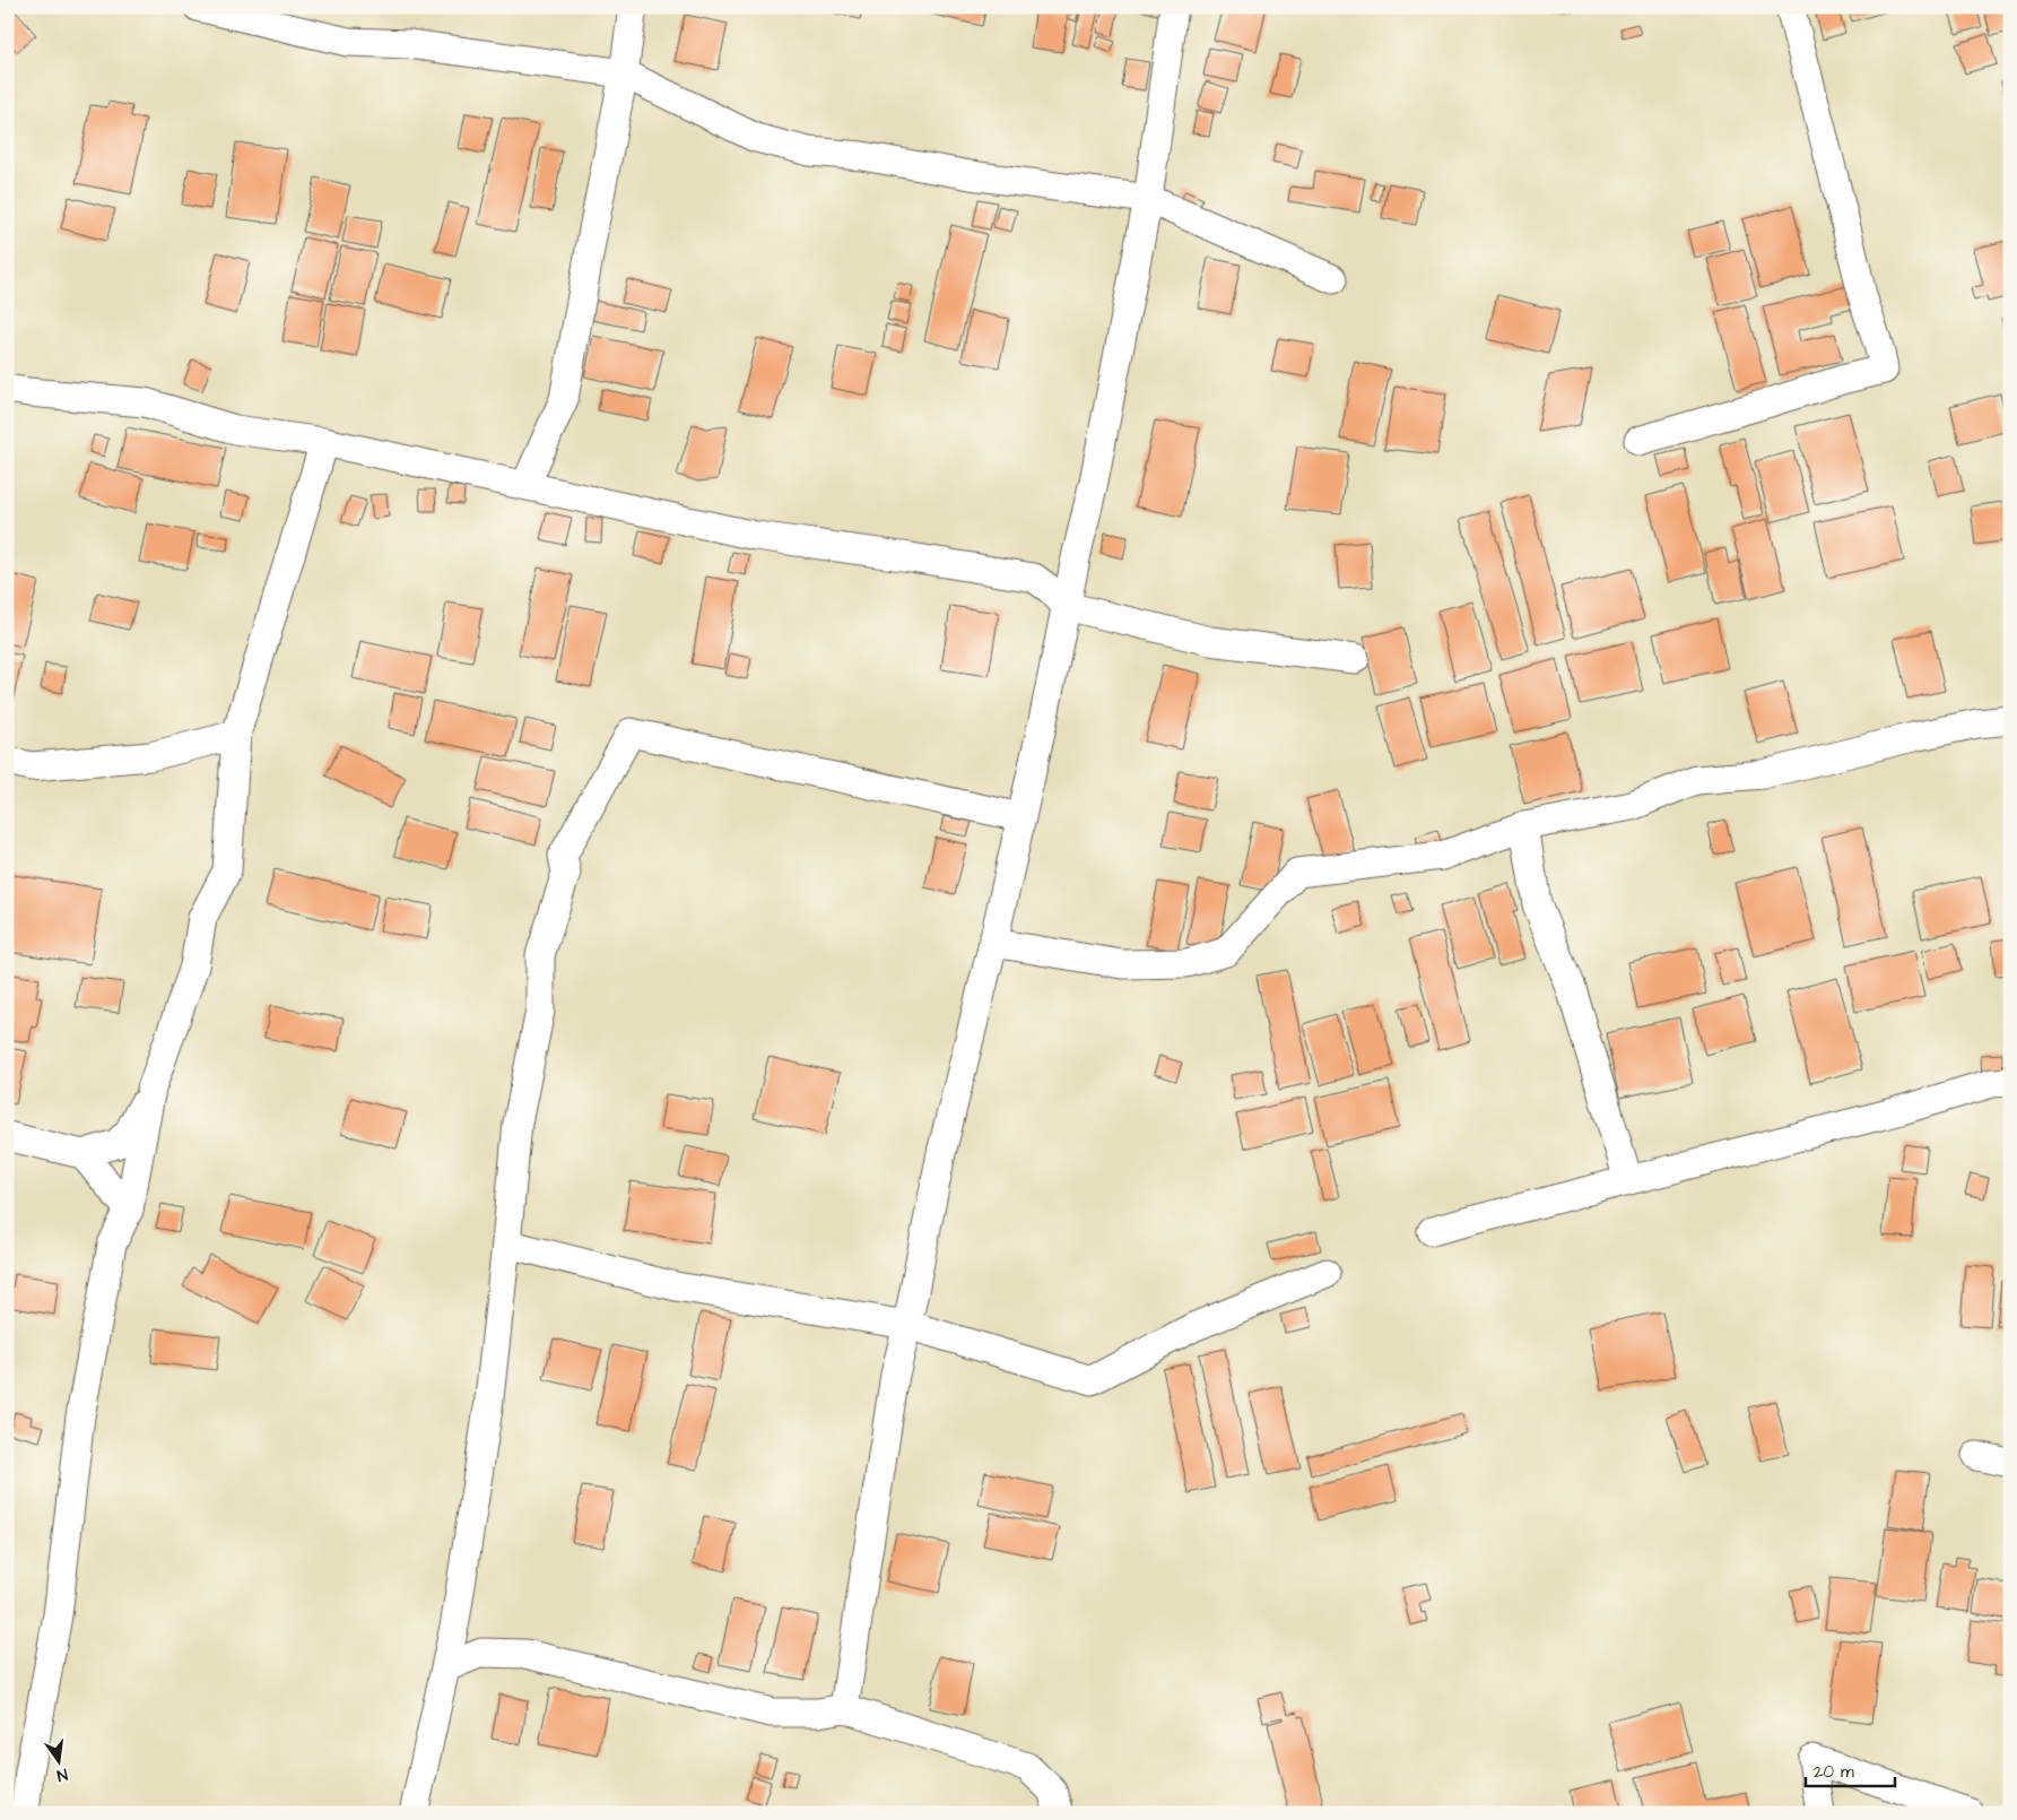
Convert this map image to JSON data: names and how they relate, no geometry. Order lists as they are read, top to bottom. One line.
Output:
{"scale_bar":"20 m","north":"bottom"}
